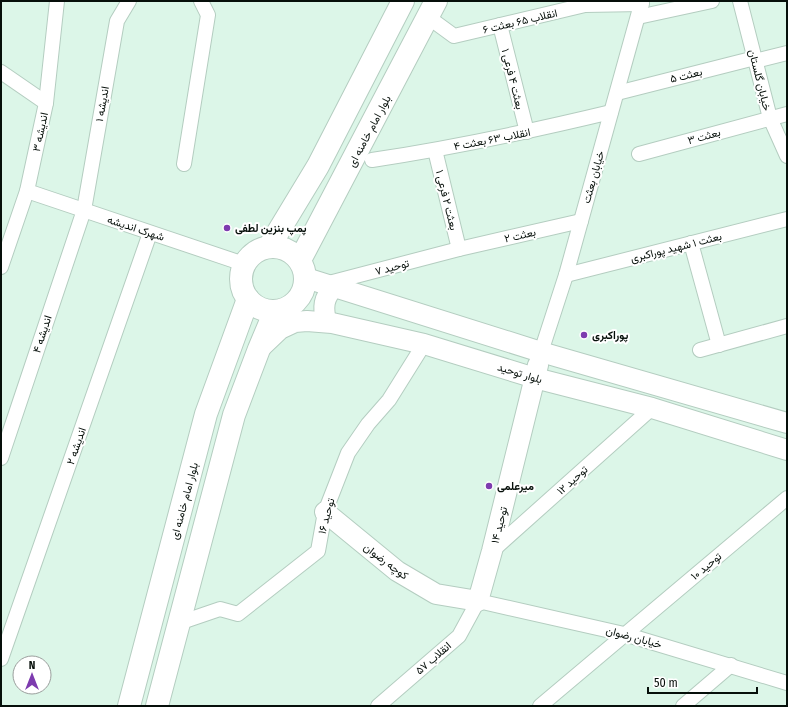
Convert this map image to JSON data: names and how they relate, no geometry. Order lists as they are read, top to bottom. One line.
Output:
{"streets":{"main road":["بلوار امام خامنه ای"],"street":["انقلاب ۶۵ بعثت ۶","بعثت ۵","بعثت ۴ فرعی ۱","خیابان گلستان","اندیشه ۱","اندیشه ۳","بعثت ۳","انقلاب ۶۳ بعثت ۴","خیابان بعثت","بعثت ۲ فرعی ۱","شهرک اندیشه","بعثت ۲","بعثت ۱ شهید پوراکبری","توحید ۷","اندیشه ۴","بلوار توحید","اندیشه ۲","توحید ۱۲","توحید ۱۶","توحید ۱۴","کوچه رضوان","توحید ۱۰","خیابان رضوان","انقلاب ۵۷"]},"crossings":[["انقلاب ۶۵ بعثت ۶","بعثت ۴ فرعی ۱"],["انقلاب ۶۵ بعثت ۶","بلوار امام خامنه ای"],["انقلاب ۶۵ بعثت ۶","خیابان بعثت"],["بعثت ۵","خیابان گلستان"],["بعثت ۵","خیابان بعثت"],["بعثت ۴ فرعی ۱","انقلاب ۶۳ بعثت ۴"],["خیابان گلستان","بعثت ۳"],["اندیشه ۱","شهرک اندیشه"],["اندیشه ۱","اندیشه ۴"],["بلوار امام خامنه ای","شهرک اندیشه"],["بلوار امام خامنه ای","توحید ۷"],["اندیشه ۳","شهرک اندیشه"],["انقلاب ۶۳ بعثت ۴","خیابان بعثت"],["انقلاب ۶۳ بعثت ۴","بعثت ۲ فرعی ۱"],["خیابان بعثت","بعثت ۲"],["خیابان بعثت","بعثت ۱ شهید پوراکبری"],["خیابان بعثت","توحید ۱۴"],["بعثت ۲ فرعی ۱","بعثت ۲"],["بعثت ۲ فرعی ۱","توحید ۷"],["شهرک اندیشه","توحید ۷"],["شهرک اندیشه","اندیشه ۴"],["شهرک اندیشه","اندیشه ۲"],["بعثت ۲","توحید ۷"],["بلوار توحید","توحید ۱۲"],["بلوار توحید","توحید ۱۶"],["بلوار توحید","توحید ۱۴"],["توحید ۱۲","توحید ۱۴"],["توحید ۱۶","کوچه رضوان"],["توحید ۱۴","کوچه رضوان"],["توحید ۱۴","خیابان رضوان"],["توحید ۱۴","انقلاب ۵۷"],["کوچه رضوان","خیابان رضوان"],["کوچه رضوان","انقلاب ۵۷"],["توحید ۱۰","خیابان رضوان"],["خیابان رضوان","انقلاب ۵۷"]],"places":["پمپ بنزین لطفی","پوراکبری","میرعلمی"],"scale_bar":"50 m","north":"top"}
